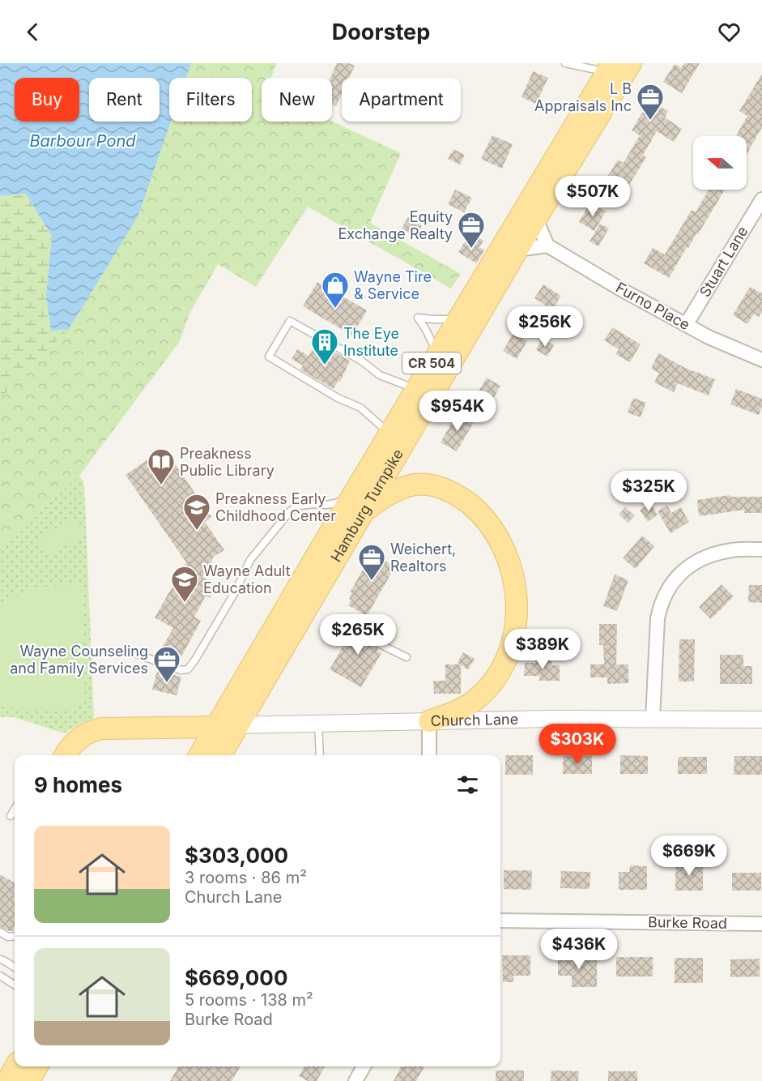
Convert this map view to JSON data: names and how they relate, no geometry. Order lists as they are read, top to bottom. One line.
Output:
{"streets":{"main road":["CR 504","Hamburg Turnpike"],"street":["Stuart Lane","Furno Place","Church Lane","Burke Road"]},"crossings":[["Stuart Lane","Furno Place"],["CR 504","Hamburg Turnpike"],["CR 504","Church Lane"],["Hamburg Turnpike","Church Lane"]],"water":["Barbour Pond"],"places":{"office":["L B Appraisals Inc","Equity Exchange Realty","Weichert, Realtors","Wayne Counseling and Family Services"],"shop":["Wayne Tire & Service"],"building":["The Eye Institute"],"library":["Preakness Public Library"],"school or university":["Preakness Early Childhood Center","Wayne Adult Education"]},"north":"left","page":{"header":"Doorstep","chip":["Buy","Rent","Filters","New","Apartment"],"price":["$507K","$256K","$954K","$325K","$265K","$389K","$303K","$669K","$436K"],"heading":"9 homes","list":[{"name":"$303,000","note":"3 rooms · 86 m² · Church Lane"},{"name":"$669,000","note":"5 rooms · 138 m² · Burke Road"}]}}
